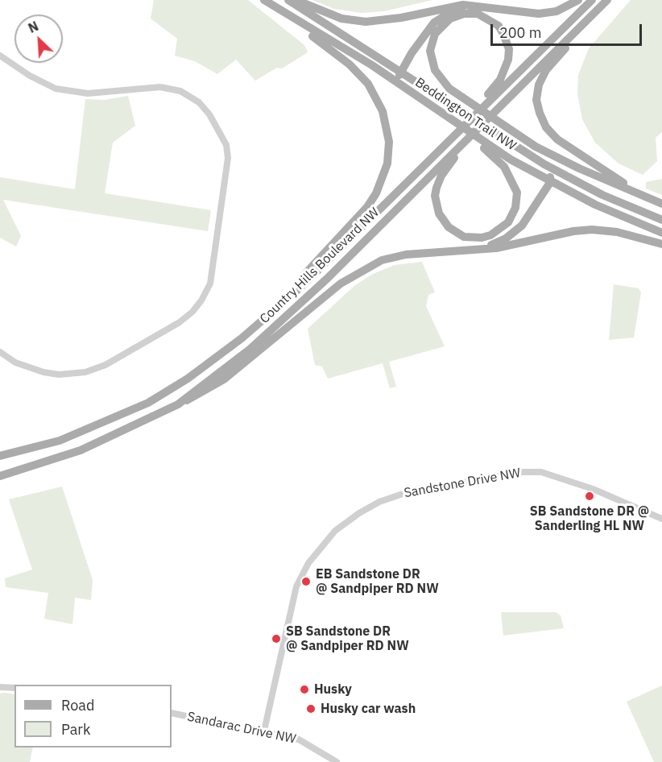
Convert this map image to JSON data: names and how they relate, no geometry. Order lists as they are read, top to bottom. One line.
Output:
{"streets":{"main road":["Beddington Trail NW","Country Hills Boulevard NW"],"street":["Sandstone Drive NW","Sandarac Drive NW"]},"crossings":[["Sandstone Drive NW","Sandarac Drive NW"]],"places":["SB Sandstone DR @ Sanderling HL NW","EB Sandstone DR @ Sandpiper RD NW","SB Sandstone DR @ Sandpiper RD NW","Husky","Husky car wash"],"legend":["Road","Park"],"scale_bar":"200 m","north":"top left"}
